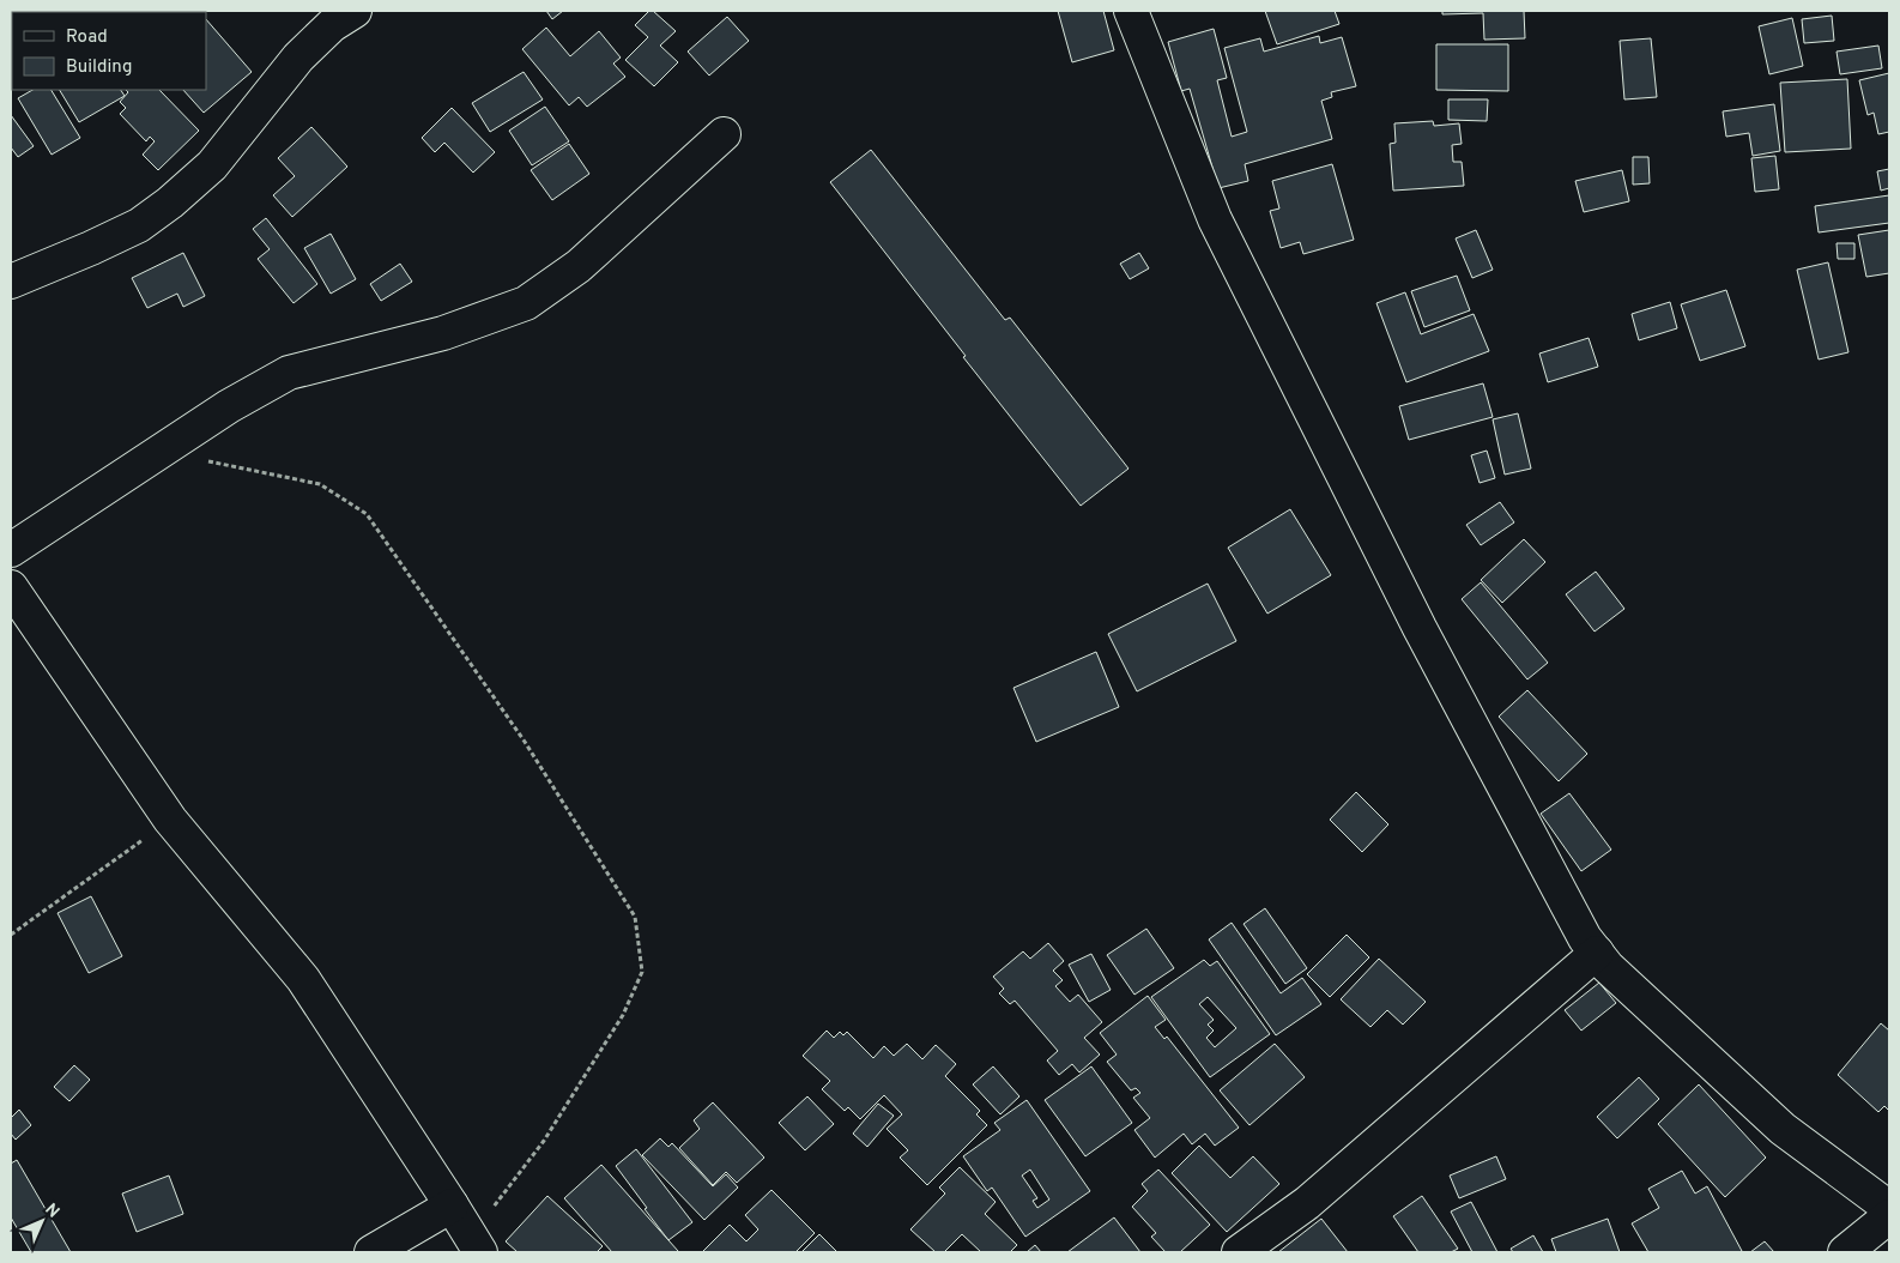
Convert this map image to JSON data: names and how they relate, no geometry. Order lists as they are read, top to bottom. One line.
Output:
{"legend":["Road","Building"],"north":"top right"}
